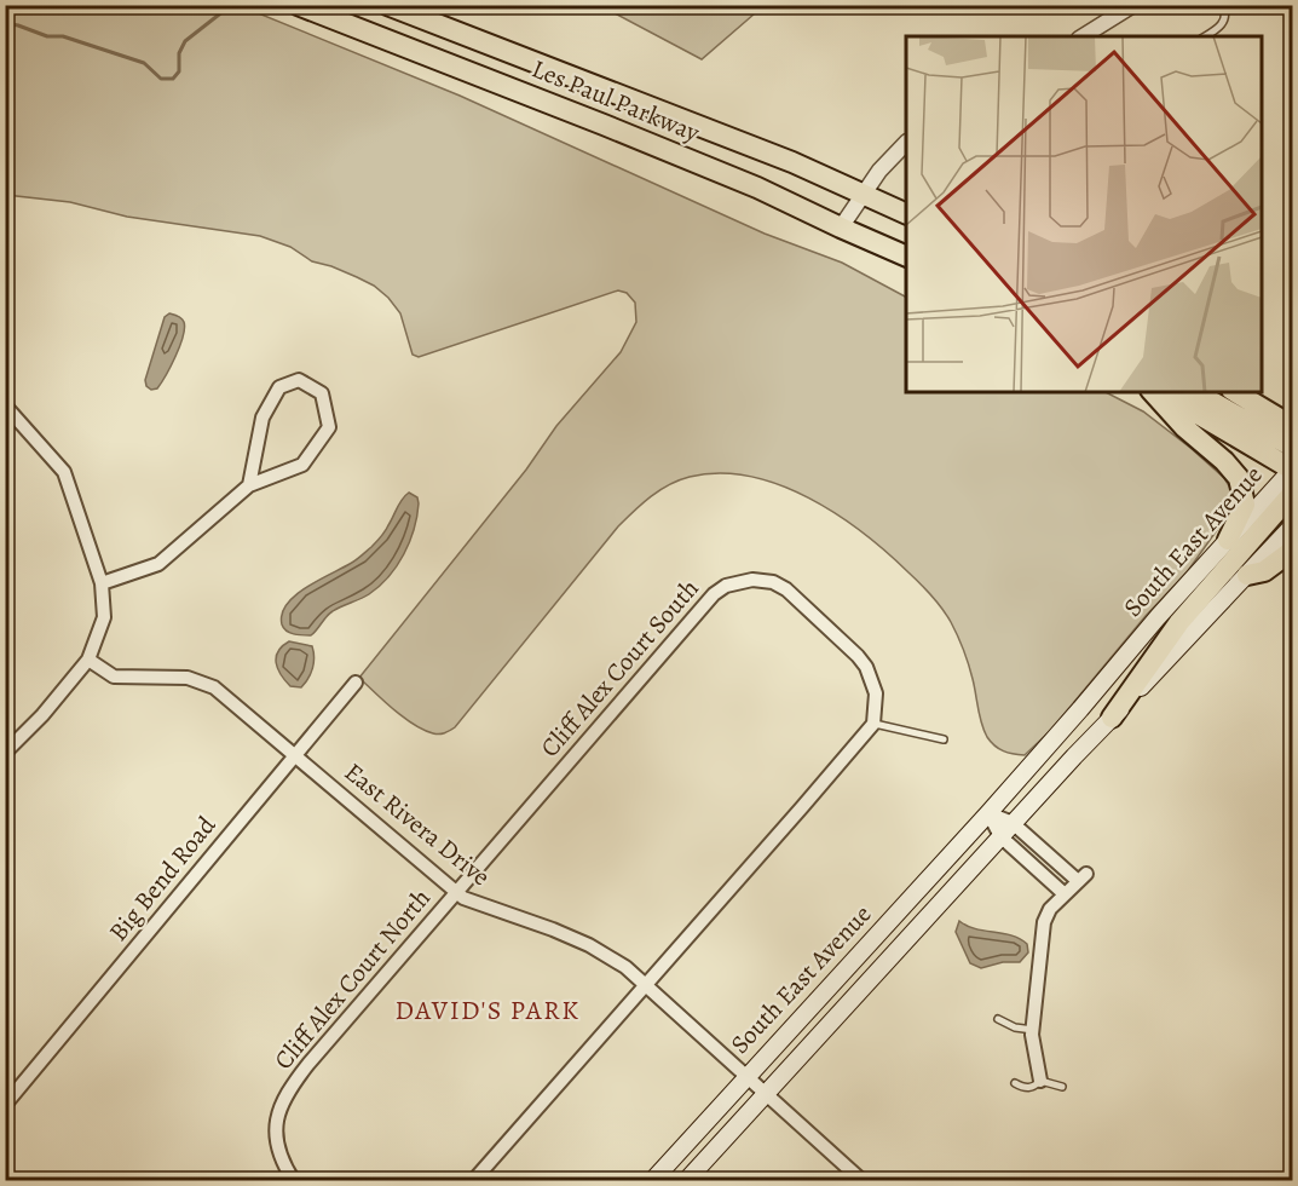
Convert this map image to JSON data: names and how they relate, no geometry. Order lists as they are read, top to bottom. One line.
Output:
{"streets":{"main road":["Les Paul Parkway","South East Avenue"],"street":["Cliff Alex Court South","East Rivera Drive","Big Bend Road","Cliff Alex Court North"]},"crossings":[["South East Avenue","East Rivera Drive"],["Cliff Alex Court South","East Rivera Drive"],["Cliff Alex Court South","Cliff Alex Court North"],["East Rivera Drive","Big Bend Road"],["East Rivera Drive","Cliff Alex Court North"]],"districts":["DAVID'S PARK"]}
